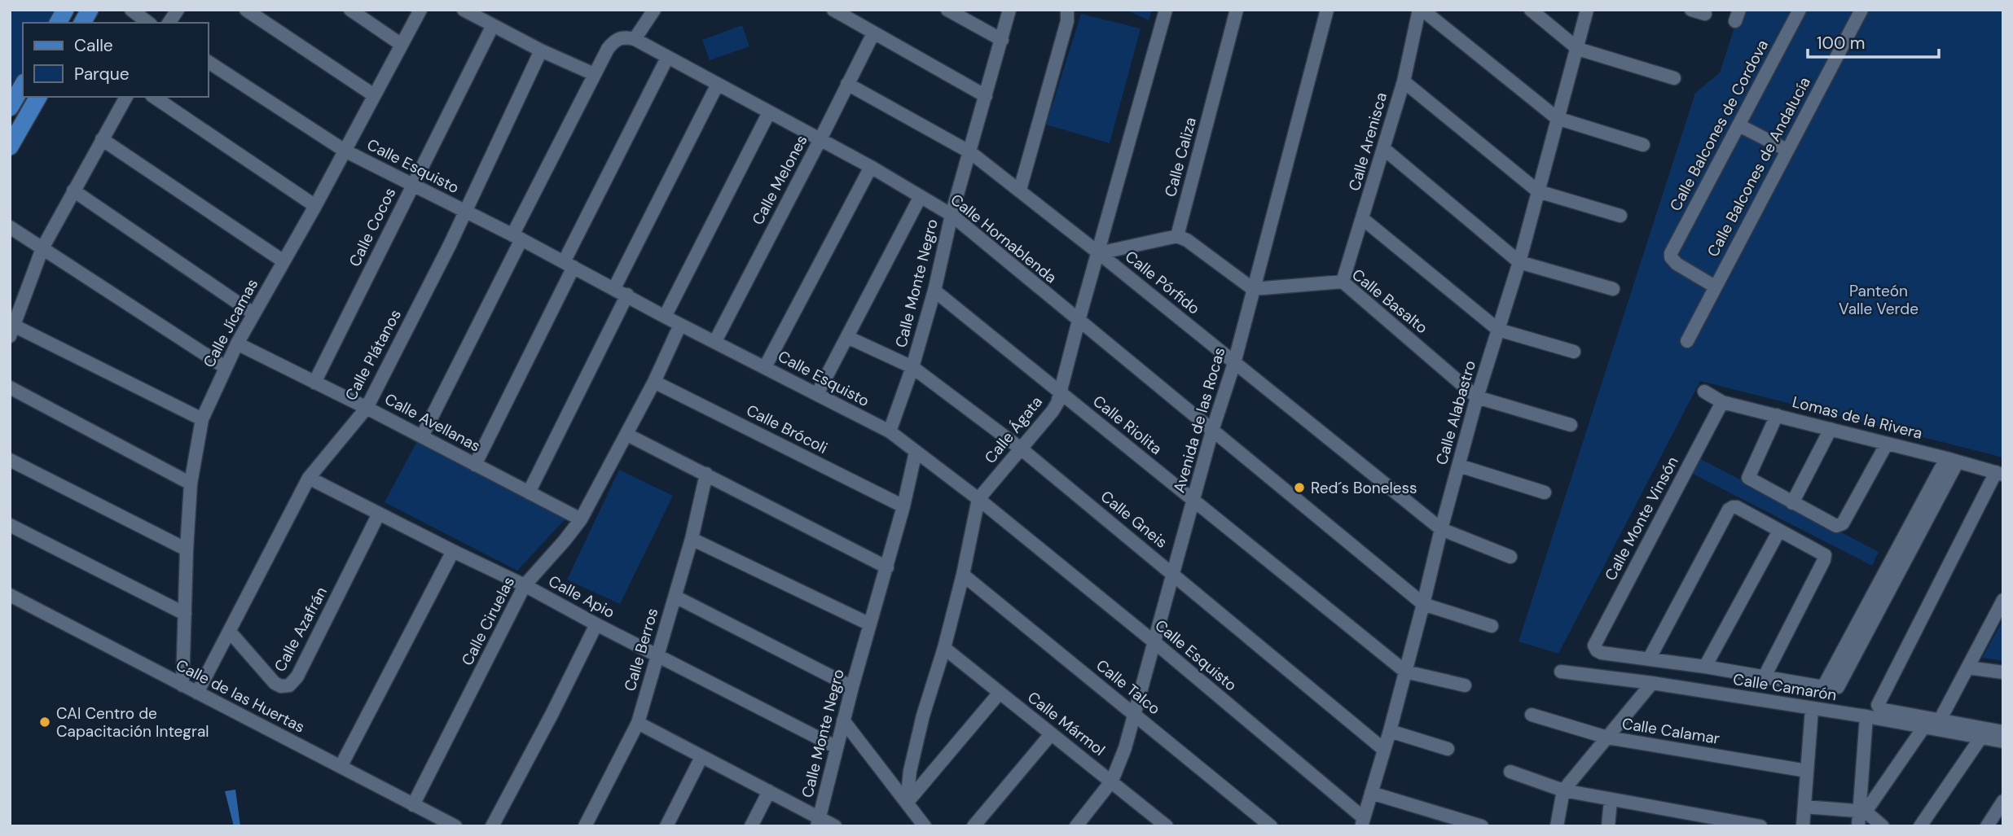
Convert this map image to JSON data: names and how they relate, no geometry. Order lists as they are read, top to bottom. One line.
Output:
{"streets":{"street":["Calle Balcones de Cordova","Calle Arenisca","Calle Caliza","Calle Esquisto","Calle Balcones de Andalucía","Calle Melones","Calle Cocos","Calle Hornablenda","Calle Pórfido","Calle Monte Negro","Calle Basalto","Calle Jícamas","Calle Plátanos","Calle Alabastro","Lomas de la Rivera","Avenida de las Rocas","Calle Avellanas","Calle Riolita","Calle Brócoli","Calle Ágata","Calle Monte Vinsón","Calle Gneis","Calle Apio","Calle Ciruelas","Calle Azafrán","Calle Berros","Calle Talco","Calle Camarón","Calle de las Huertas","Calle Mármol","Calle Calamar"]},"crossings":[["Calle Balcones de Cordova","Calle Balcones de Andalucía"],["Calle Arenisca","Calle Basalto"],["Calle Esquisto","Calle Melones"],["Calle Esquisto","Calle Cocos"],["Calle Esquisto","Calle Monte Negro"],["Calle Esquisto","Calle Jícamas"],["Calle Esquisto","Calle Plátanos"],["Calle Esquisto","Calle Alabastro"],["Calle Esquisto","Avenida de las Rocas"],["Calle Esquisto","Calle Ágata"],["Calle Esquisto","Calle Ciruelas"],["Calle Melones","Calle Hornablenda"],["Calle Melones","Calle Pórfido"],["Calle Cocos","Calle Avellanas"],["Calle Hornablenda","Calle Monte Negro"],["Calle Hornablenda","Calle Alabastro"],["Calle Hornablenda","Avenida de las Rocas"],["Calle Hornablenda","Calle Ágata"],["Calle Pórfido","Calle Monte Negro"],["Calle Pórfido","Calle Alabastro"],["Calle Pórfido","Avenida de las Rocas"],["Calle Pórfido","Calle Ágata"],["Calle Monte Negro","Calle Riolita"],["Calle Monte Negro","Calle Brócoli"],["Calle Monte Negro","Calle Gneis"],["Calle Monte Negro","Calle Apio"],["Calle Basalto","Calle Alabastro"],["Calle Basalto","Avenida de las Rocas"],["Calle Jícamas","Calle Avellanas"],["Calle Jícamas","Calle de las Huertas"],["Calle Plátanos","Calle Avellanas"],["Calle Plátanos","Calle Apio"],["Calle Plátanos","Calle Azafrán"],["Calle Plátanos","Calle de las Huertas"],["Calle Alabastro","Calle Riolita"],["Calle Alabastro","Calle Gneis"],["Lomas de la Rivera","Calle Monte Vinsón"],["Avenida de las Rocas","Calle Riolita"],["Avenida de las Rocas","Calle Gneis"],["Avenida de las Rocas","Calle Talco"],["Avenida de las Rocas","Calle Mármol"],["Calle Avellanas","Calle Ciruelas"],["Calle Riolita","Calle Ágata"],["Calle Brócoli","Calle Ciruelas"],["Calle Ágata","Calle Gneis"],["Calle Ágata","Calle Talco"],["Calle Ágata","Calle Mármol"],["Calle Apio","Calle Ciruelas"],["Calle Apio","Calle Azafrán"],["Calle Apio","Calle Berros"],["Calle Ciruelas","Calle de las Huertas"]],"parks":["Panteón Valle Verde"],"places":["Red´s Boneless","CAI Centro de Capacitación Integral"],"legend":["Calle","Parque"],"scale_bar":"100 m"}
